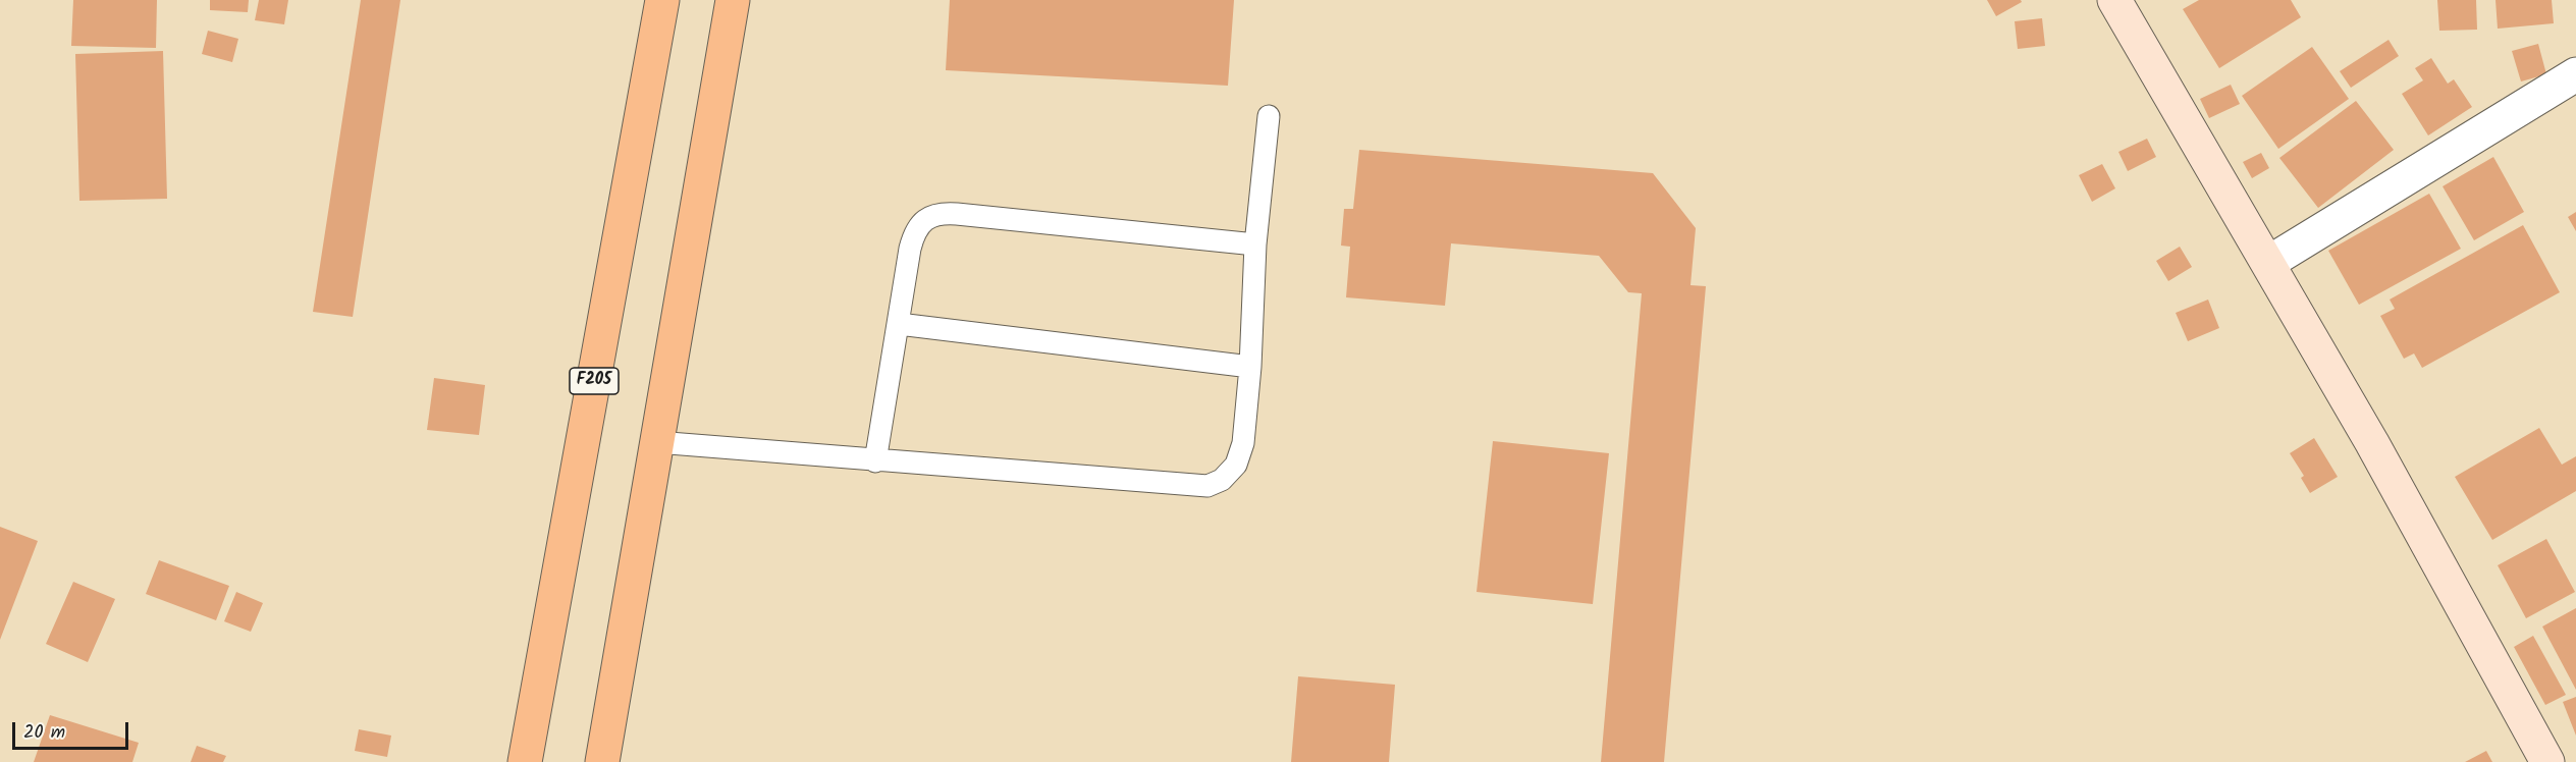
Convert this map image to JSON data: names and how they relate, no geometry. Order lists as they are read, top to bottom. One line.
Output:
{"streets":{"main road":["F205"]},"scale_bar":"20 m"}
